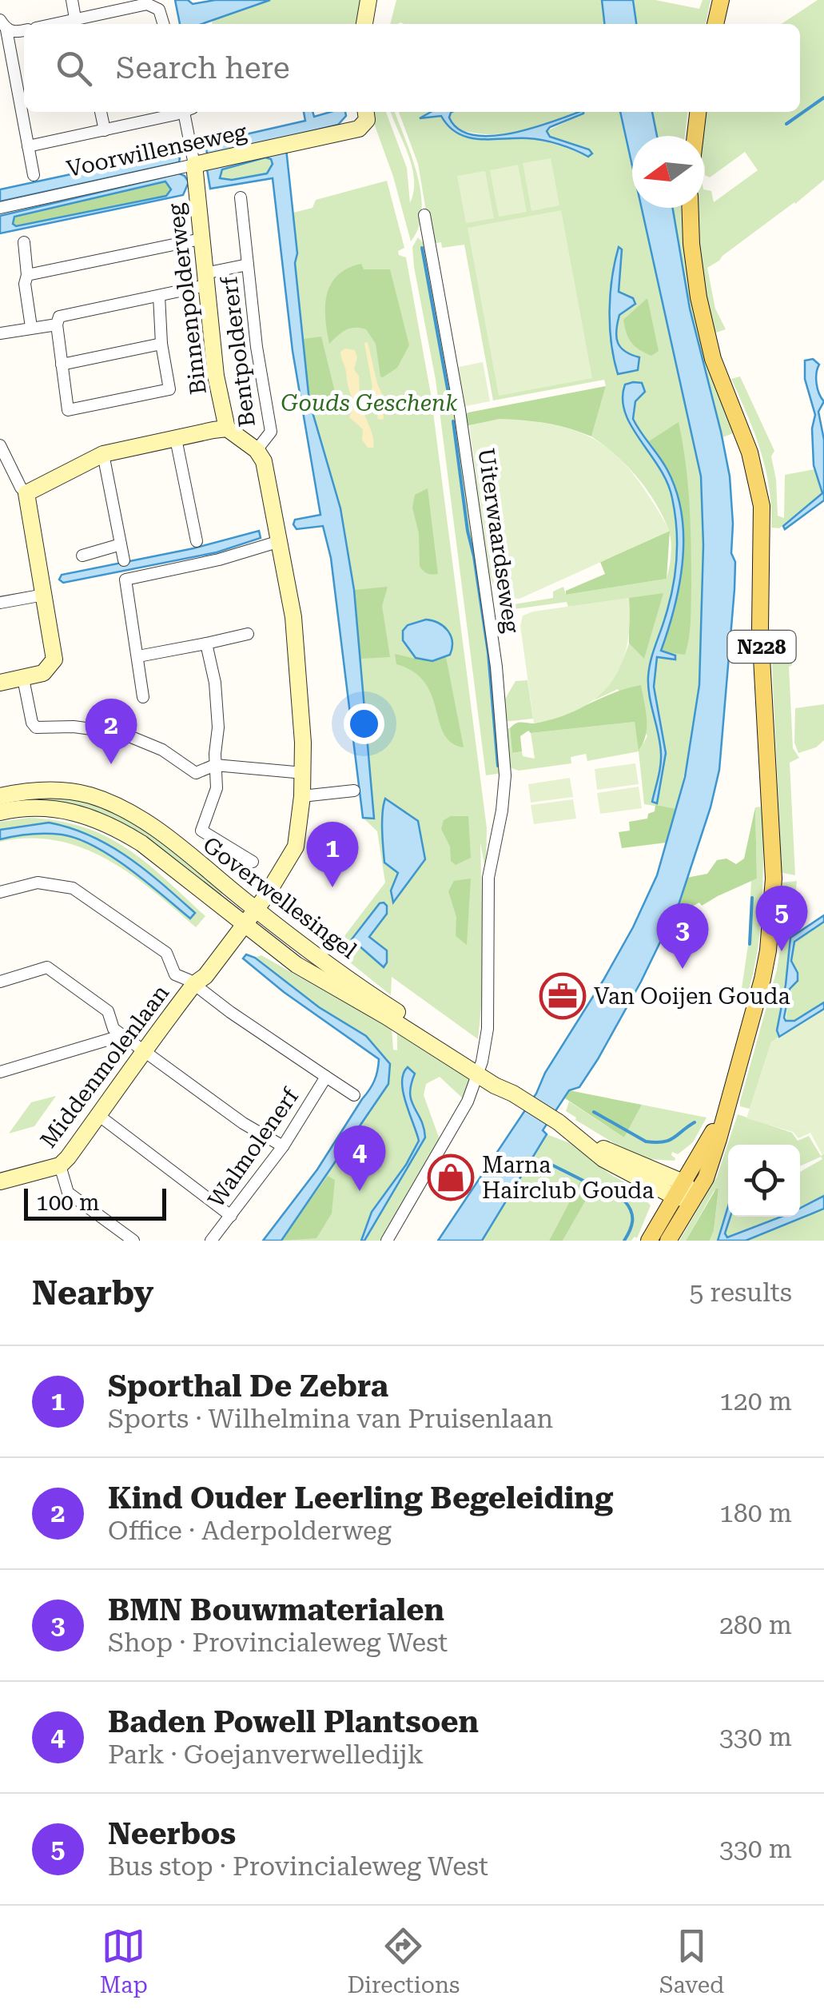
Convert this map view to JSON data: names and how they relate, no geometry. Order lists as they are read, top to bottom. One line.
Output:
{"streets":{"main road":["N228"],"street":["Voorwillenseweg","Binnenpolderweg","Bentpoldererf","Uiterwaardseweg","Goverwellesingel","Middenmolenlaan","Walmolenerf"]},"crossings":[["Voorwillenseweg","Binnenpolderweg"],["Bentpoldererf","Middenmolenlaan"],["Uiterwaardseweg","Goverwellesingel"],["N228","Goverwellesingel"],["Goverwellesingel","Middenmolenlaan"],["Middenmolenlaan","Walmolenerf"]],"parks":["Gouds Geschenk"],"places":{"office":["Van Ooijen Gouda"],"shop":["Marna Hairclub Gouda"]},"scale_bar":"100 m","north":"left","page":{"search":"Search here","pins":["2","1","5","3","4"],"scale":"100 m","heading":["Nearby","5 results"],"list":[{"mark":"1","name":"Sporthal De Zebra","note":"Sports · Wilhelmina van Pruisenlaan","value":"120 m"},{"mark":"2","name":"Kind Ouder Leerling Begeleiding","note":"Office · Aderpolderweg","value":"180 m"},{"mark":"3","name":"BMN Bouwmaterialen","note":"Shop · Provincialeweg West","value":"280 m"},{"mark":"4","name":"Baden Powell Plantsoen","note":"Park · Goejanverwelledijk","value":"330 m"},{"mark":"5","name":"Neerbos","note":"Bus stop · Provincialeweg West","value":"330 m"}],"nav":["Map","Directions","Saved"]}}
